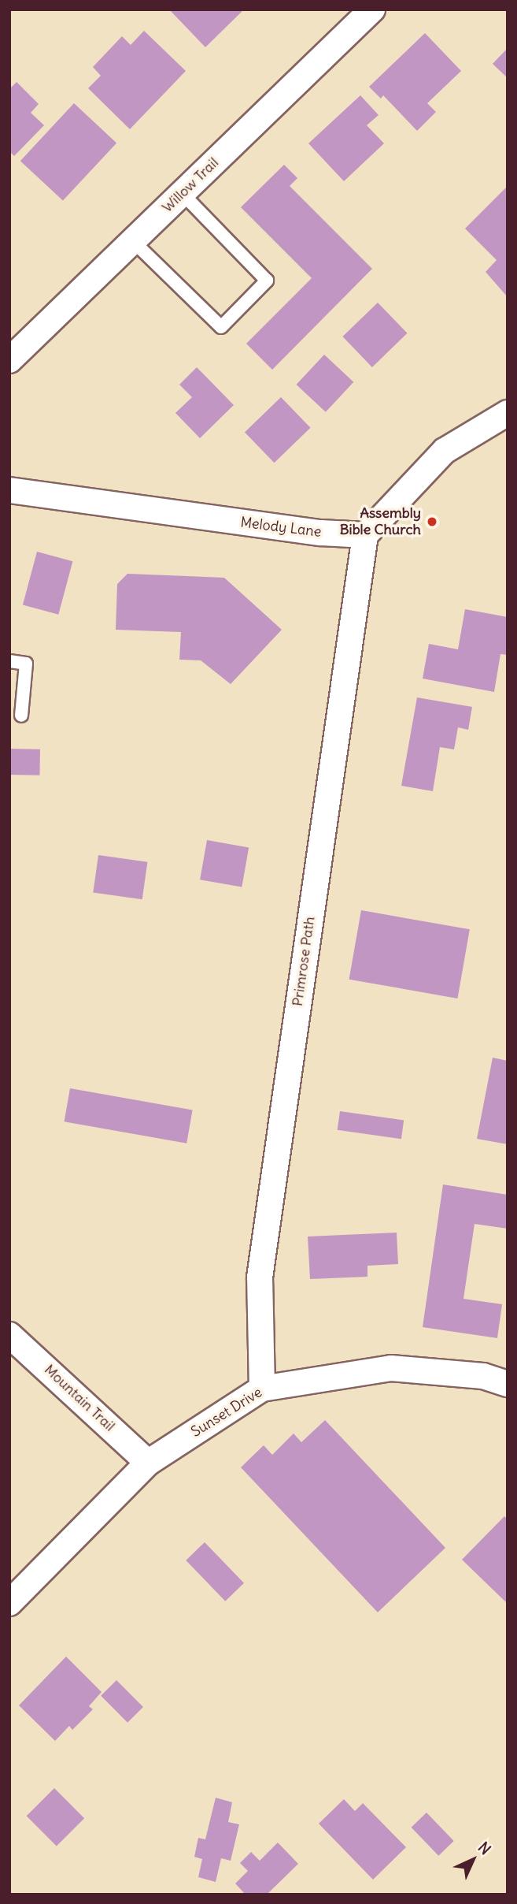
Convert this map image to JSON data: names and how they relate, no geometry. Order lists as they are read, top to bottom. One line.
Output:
{"streets":{"street":["Willow Trail","Melody Lane","Primrose Path","Mountain Trail","Sunset Drive"]},"crossings":[["Melody Lane","Primrose Path"],["Primrose Path","Sunset Drive"],["Mountain Trail","Sunset Drive"]],"places":["Assembly Bible Church"],"north":"top right"}
